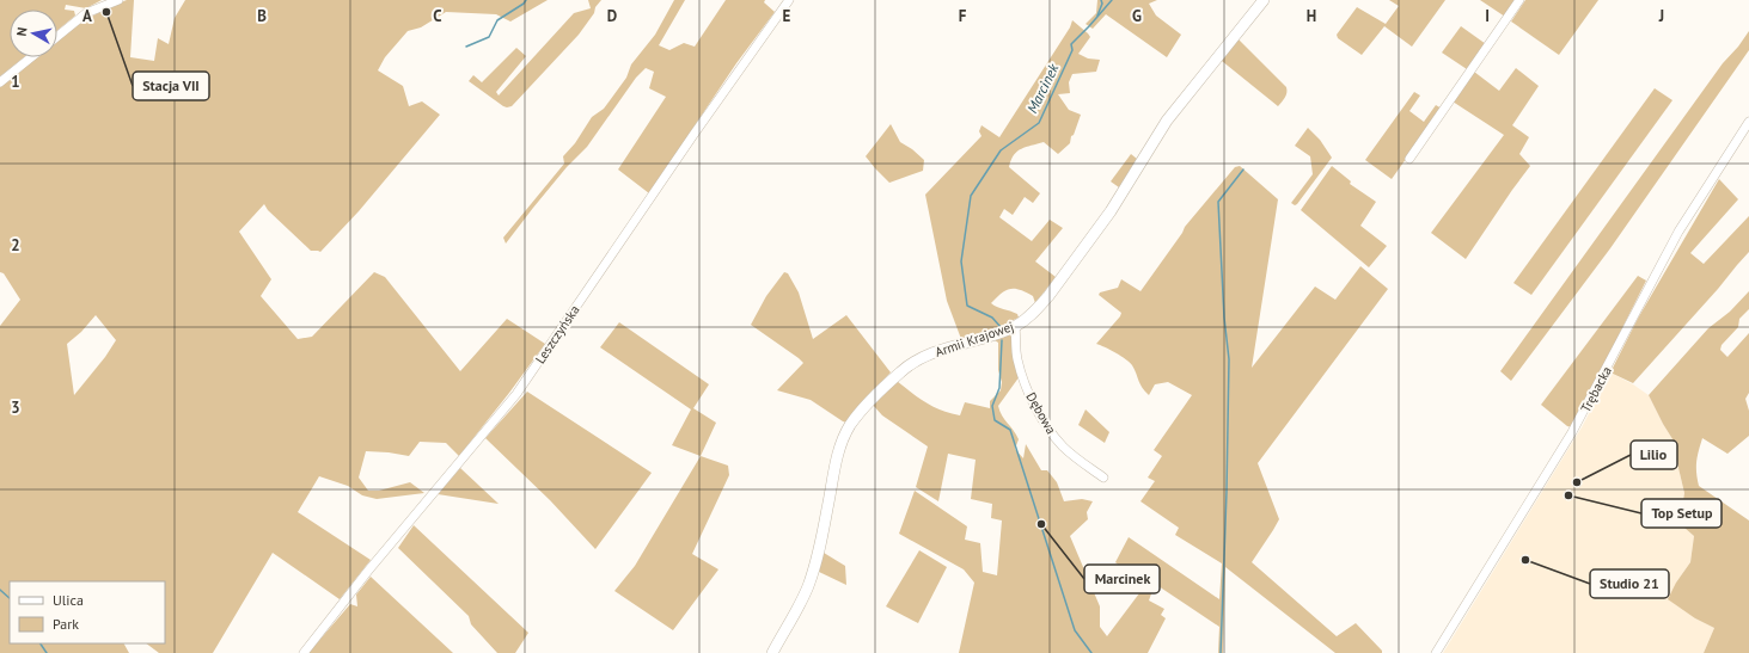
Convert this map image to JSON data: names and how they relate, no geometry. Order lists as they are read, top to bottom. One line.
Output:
{"streets":{"street":["Leszczyńska","Armii Krajowej","Trębacka","Dębowa"]},"crossings":[["Armii Krajowej","Dębowa"]],"water":["Marcinek"],"places":["Stacja VII","Lilio","Top Setup","Marcinek","Studio 21"],"legend":["Ulica","Park"],"north":"left","grid":{"columns":["A","B","C","D","E","F","G","H","I","J"],"rows":["1","2","3"]}}
